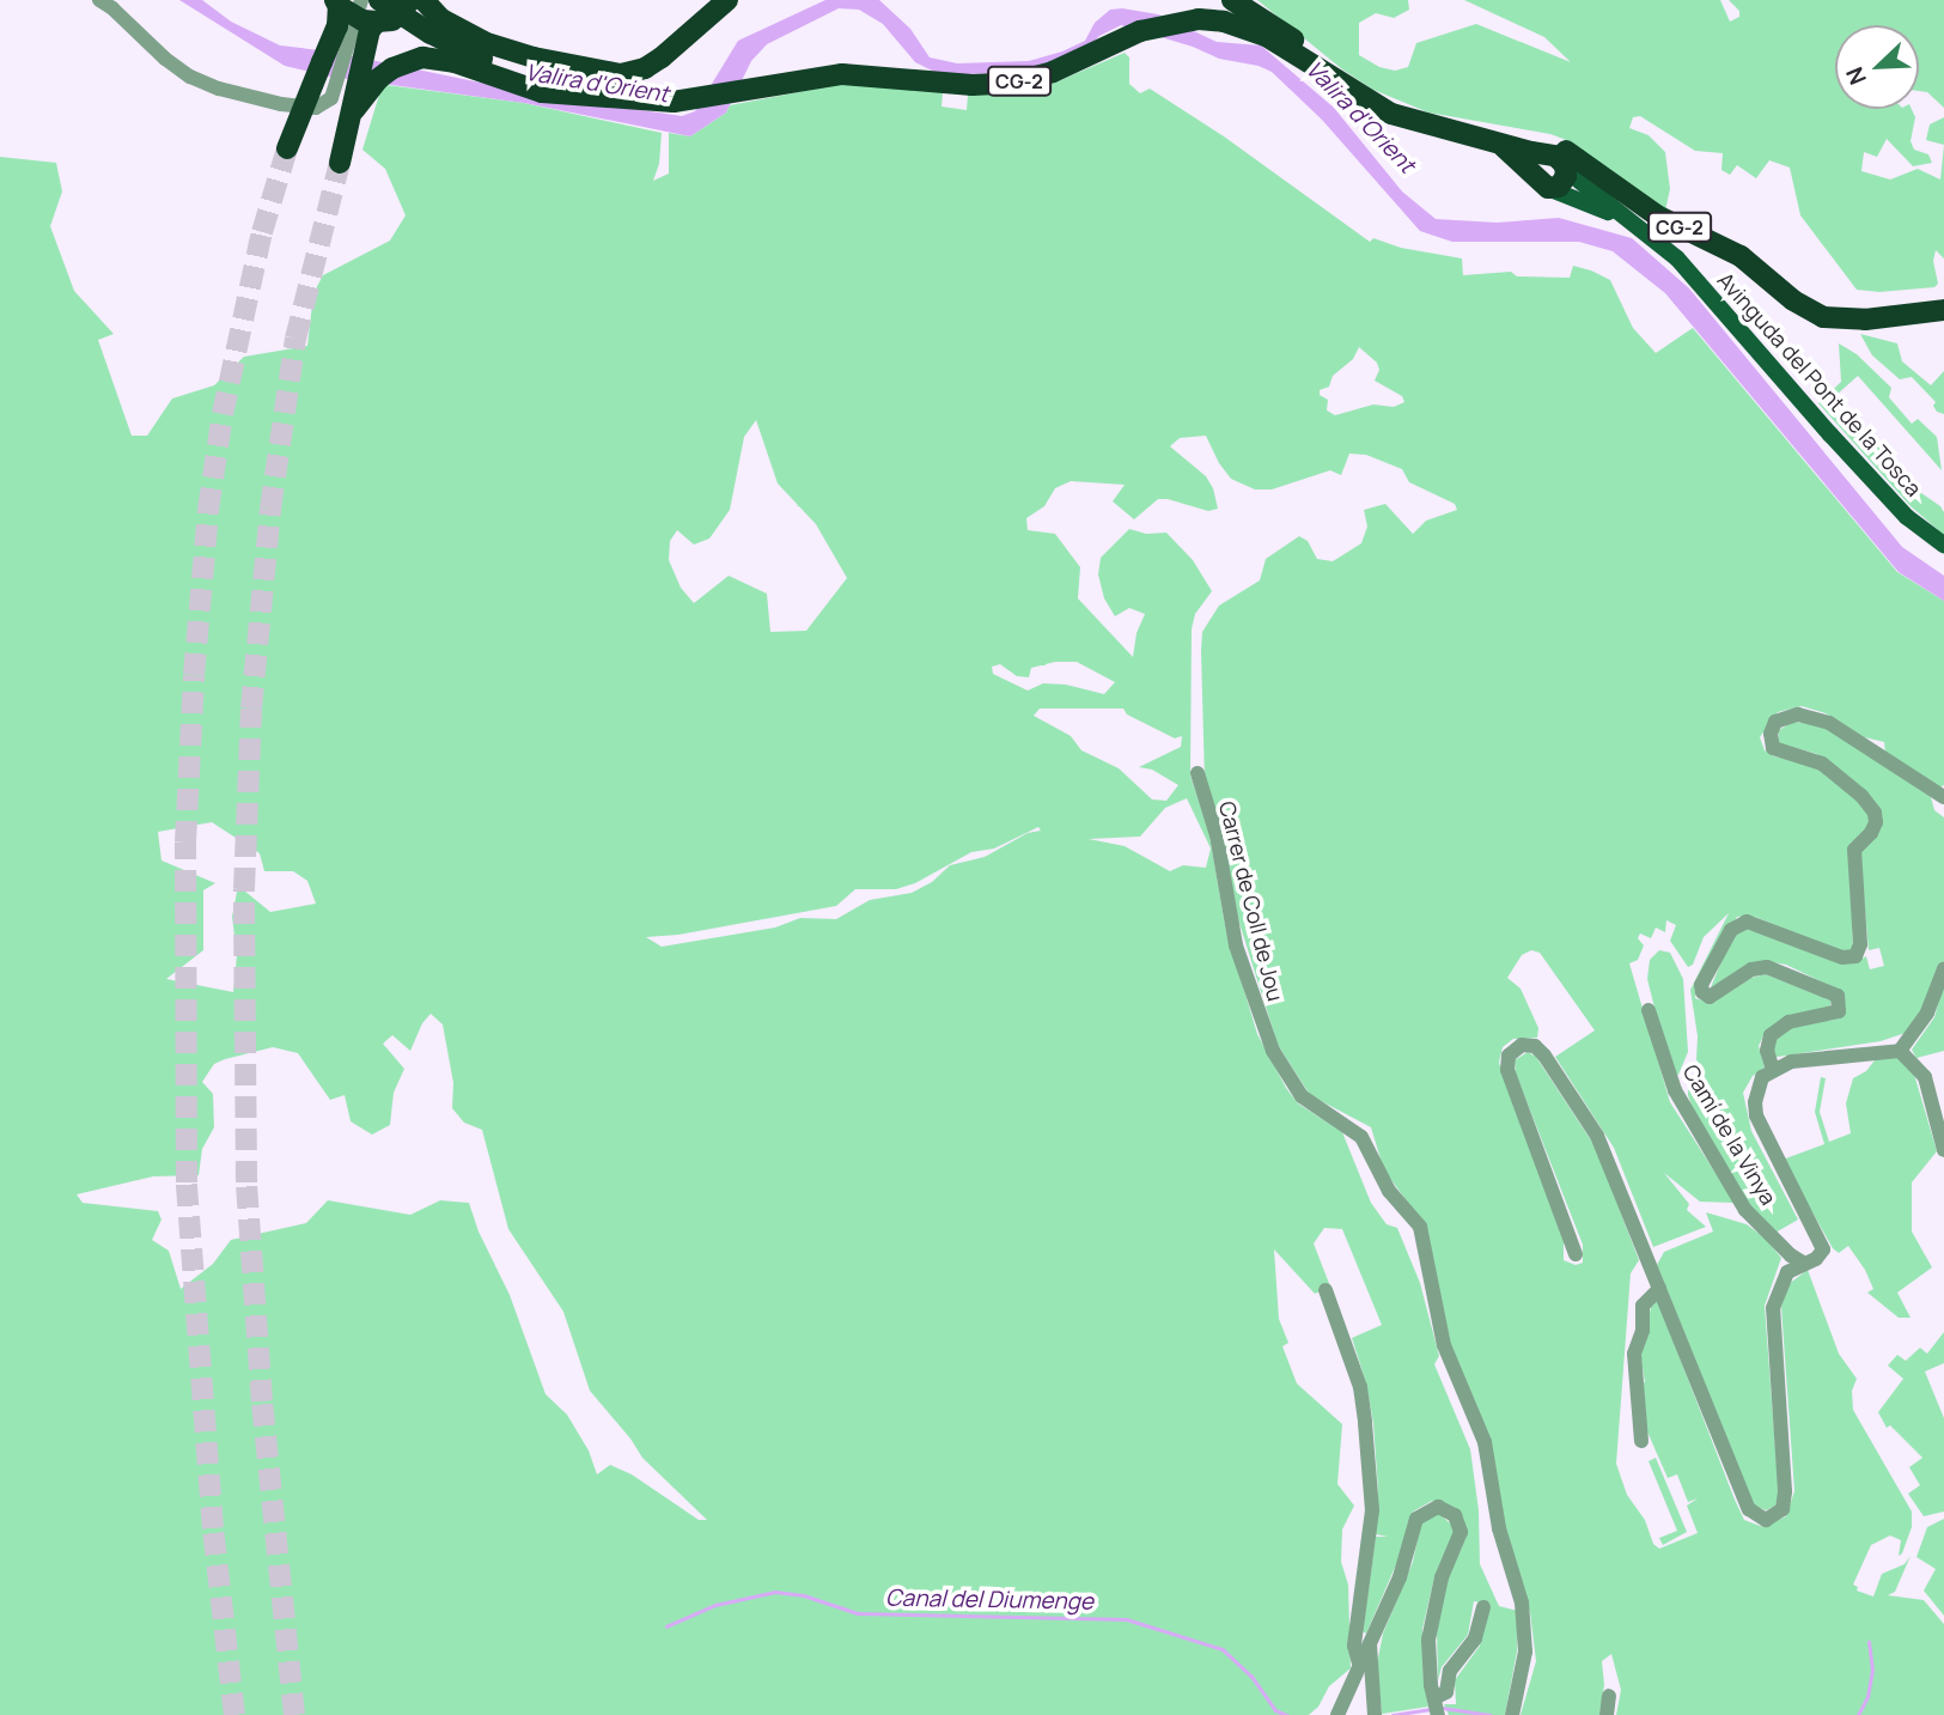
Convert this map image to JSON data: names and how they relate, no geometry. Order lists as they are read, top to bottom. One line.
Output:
{"streets":{"highway":["CG-2"],"main road":["Avinguda del Pont de la Tosca"],"street":["Carrer de Coll de Jou","Camí de la Vinya"]},"crossings":[["CG-2","Avinguda del Pont de la Tosca"]],"water":["Valira d'Orient","Canal del Diumenge"],"north":"bottom left"}
